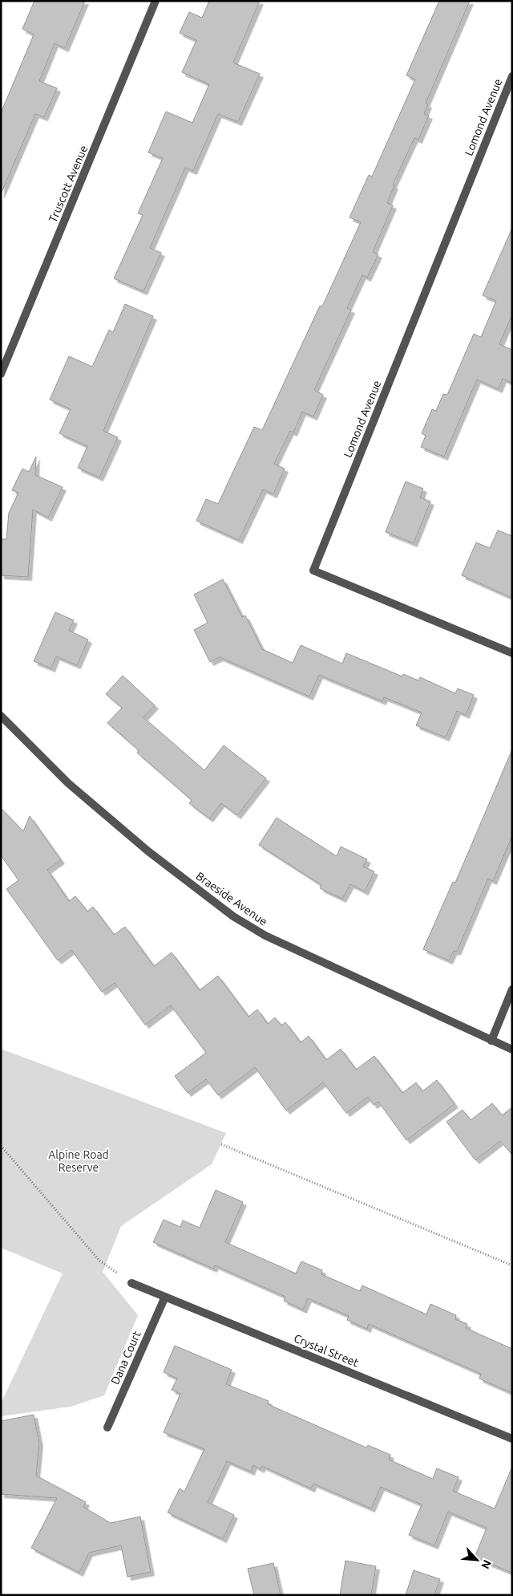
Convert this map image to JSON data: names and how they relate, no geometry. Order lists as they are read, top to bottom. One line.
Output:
{"streets":{"street":["Lomond Avenue","Truscott Avenue","Braeside Avenue","Crystal Street","Dana Court"]},"crossings":[["Crystal Street","Dana Court"]],"parks":["Alpine Road Reserve"],"north":"bottom right"}
